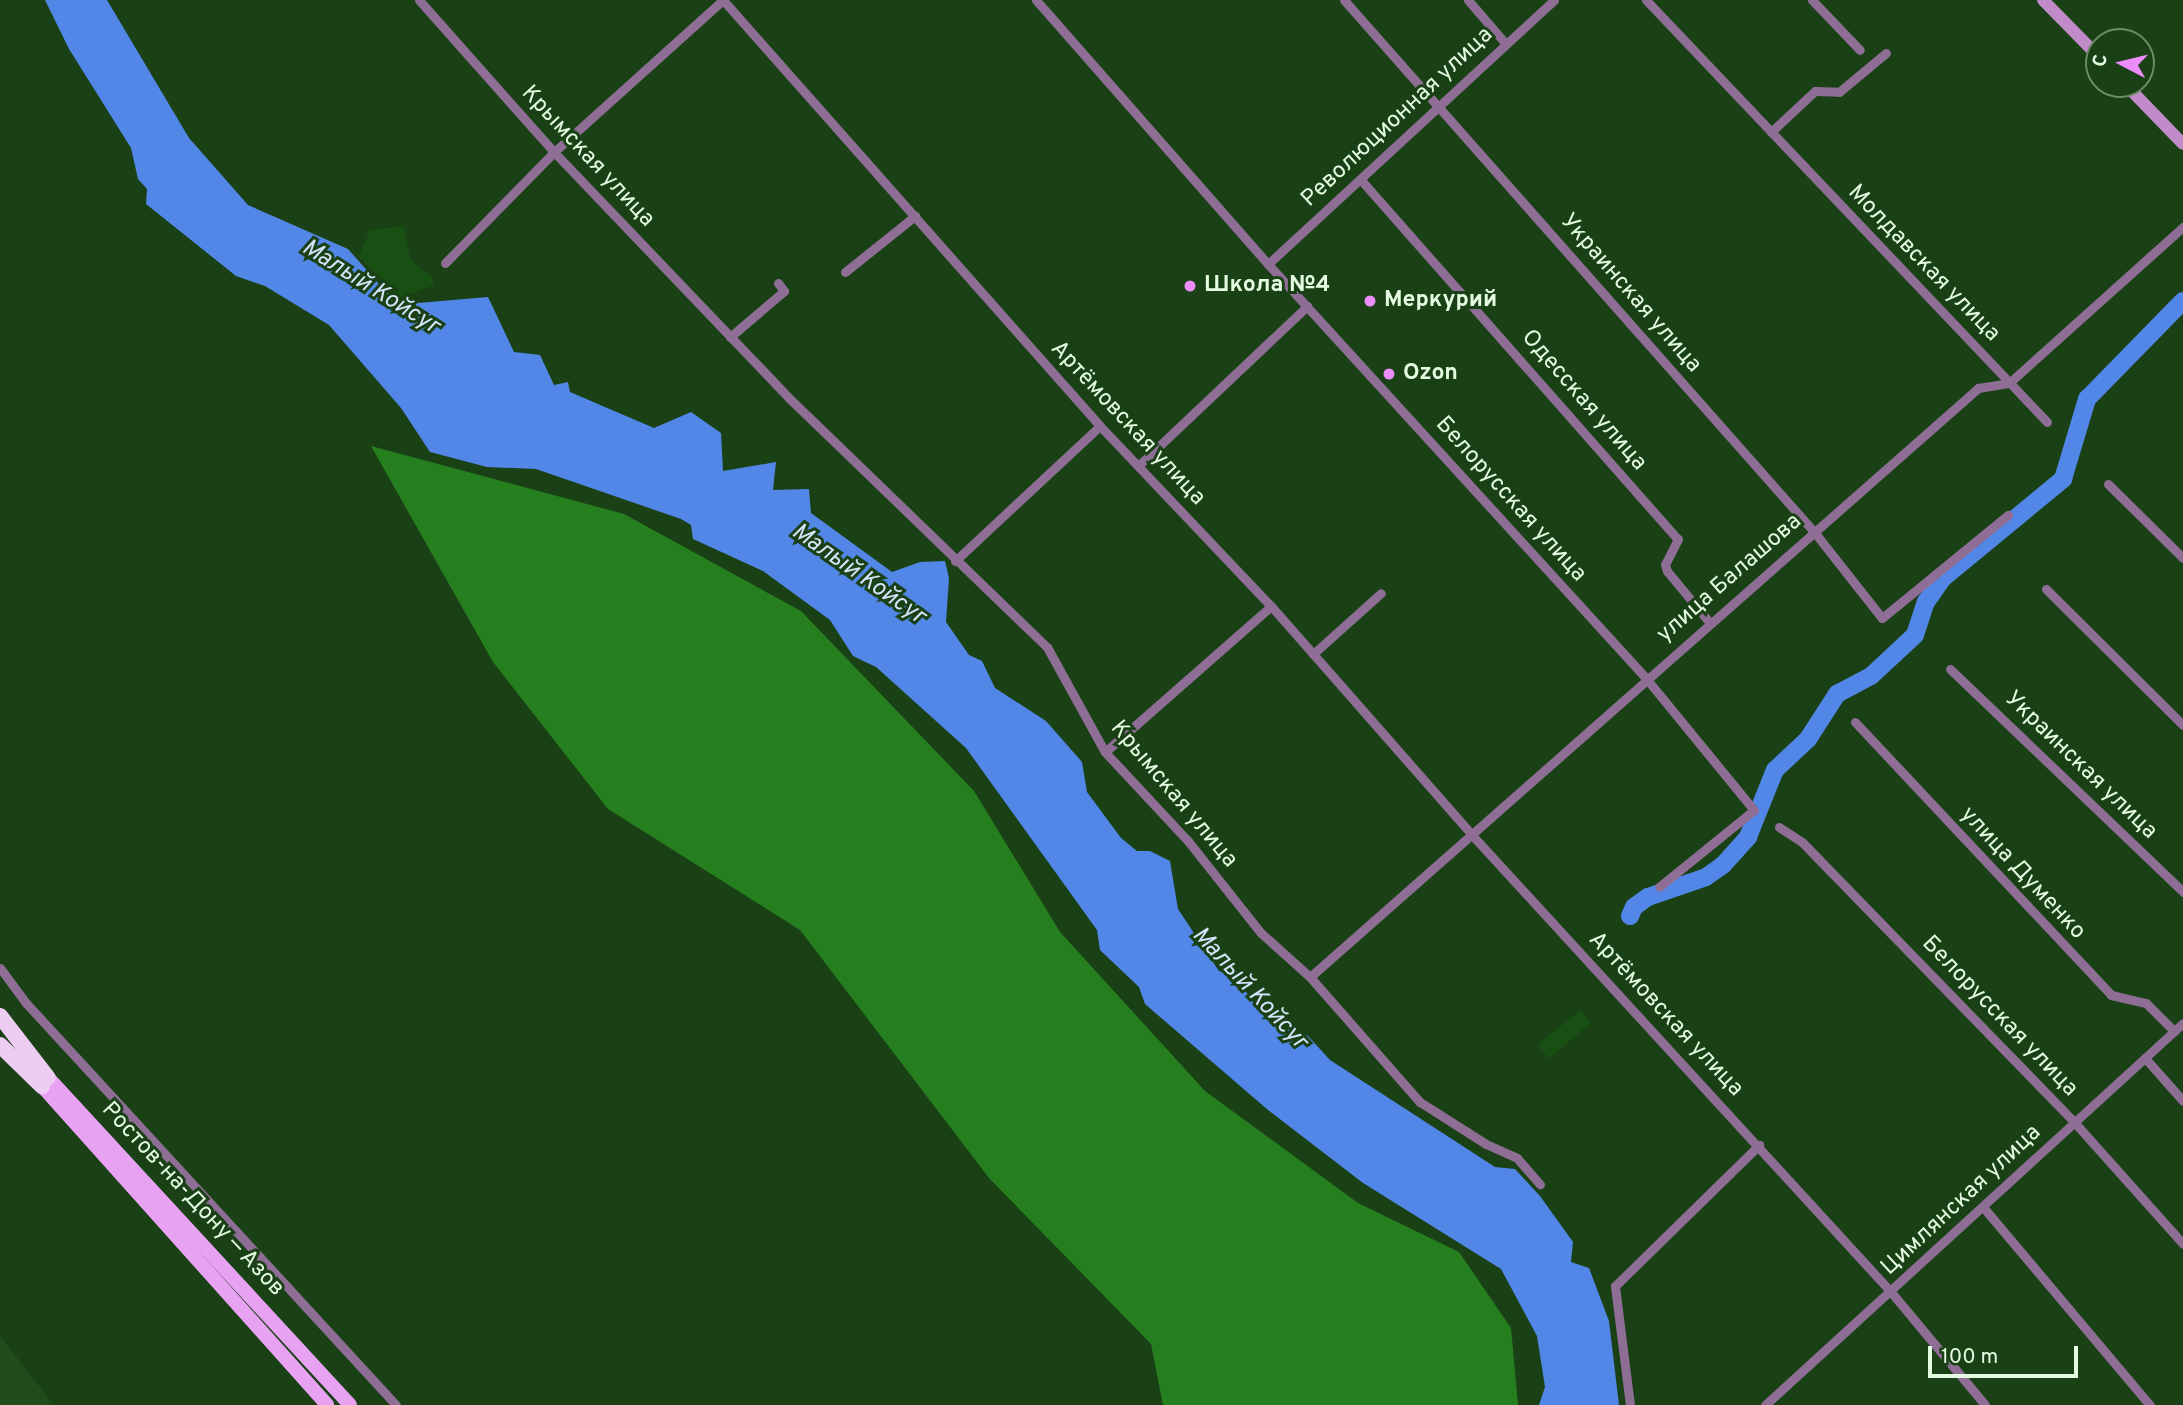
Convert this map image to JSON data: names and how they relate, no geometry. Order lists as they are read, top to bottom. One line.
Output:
{"streets":{"main road":["Ростов-на-Дону — Азов"],"street":["Революционная улица","Крымская улица","Молдавская улица","Украинская улица","Одесская улица","Артёмовская улица","Белорусская улица","улица Балашова","улица Думенко","Цимлянская улица"]},"crossings":[["Революционная улица","Украинская улица"],["Революционная улица","Одесская улица"],["Революционная улица","Белорусская улица"],["Крымская улица","улица Балашова"],["Молдавская улица","улица Балашова"],["Украинская улица","улица Балашова"],["Одесская улица","улица Балашова"],["Артёмовская улица","улица Балашова"],["Артёмовская улица","Цимлянская улица"],["Белорусская улица","улица Балашова"],["Белорусская улица","Цимлянская улица"],["улица Думенко","Цимлянская улица"]],"water":["Малый Койсуг"],"places":["Школа №4","Меркурий","Ozon"],"scale_bar":"100 m","north":"left"}
